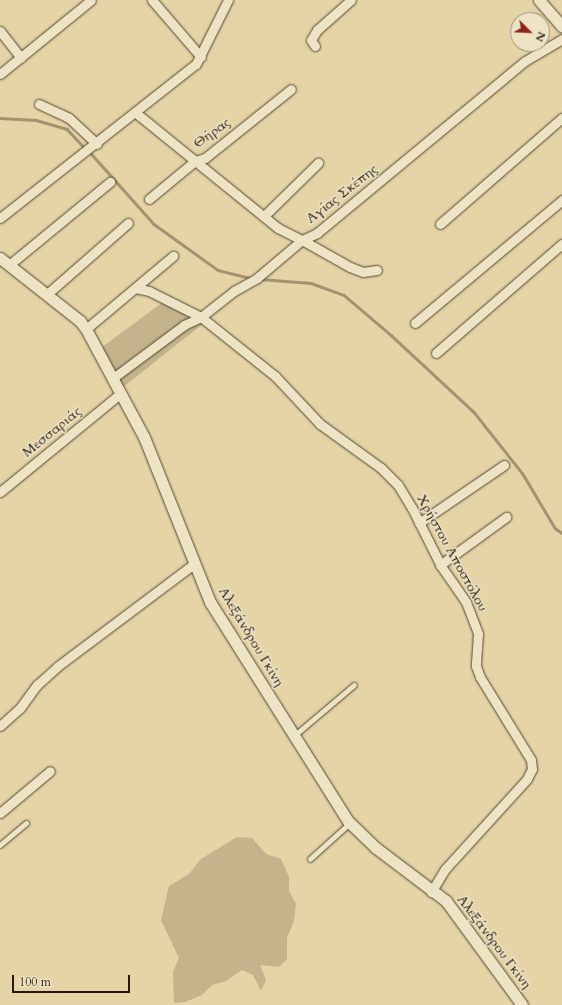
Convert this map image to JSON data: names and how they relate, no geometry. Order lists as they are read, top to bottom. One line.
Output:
{"streets":{"street":["Θήρας","Αγίας Σκέπης","Μεσσαριάς","Χρήστου Αποστόλου","Αλεξάνδρου Γκίνη"]},"crossings":[["Θήρας","Αγίας Σκέπης"],["Μεσσαριάς","Αλεξάνδρου Γκίνη"],["Χρήστου Αποστόλου","Αλεξάνδρου Γκίνη"]],"scale_bar":"100 m","north":"bottom right"}
